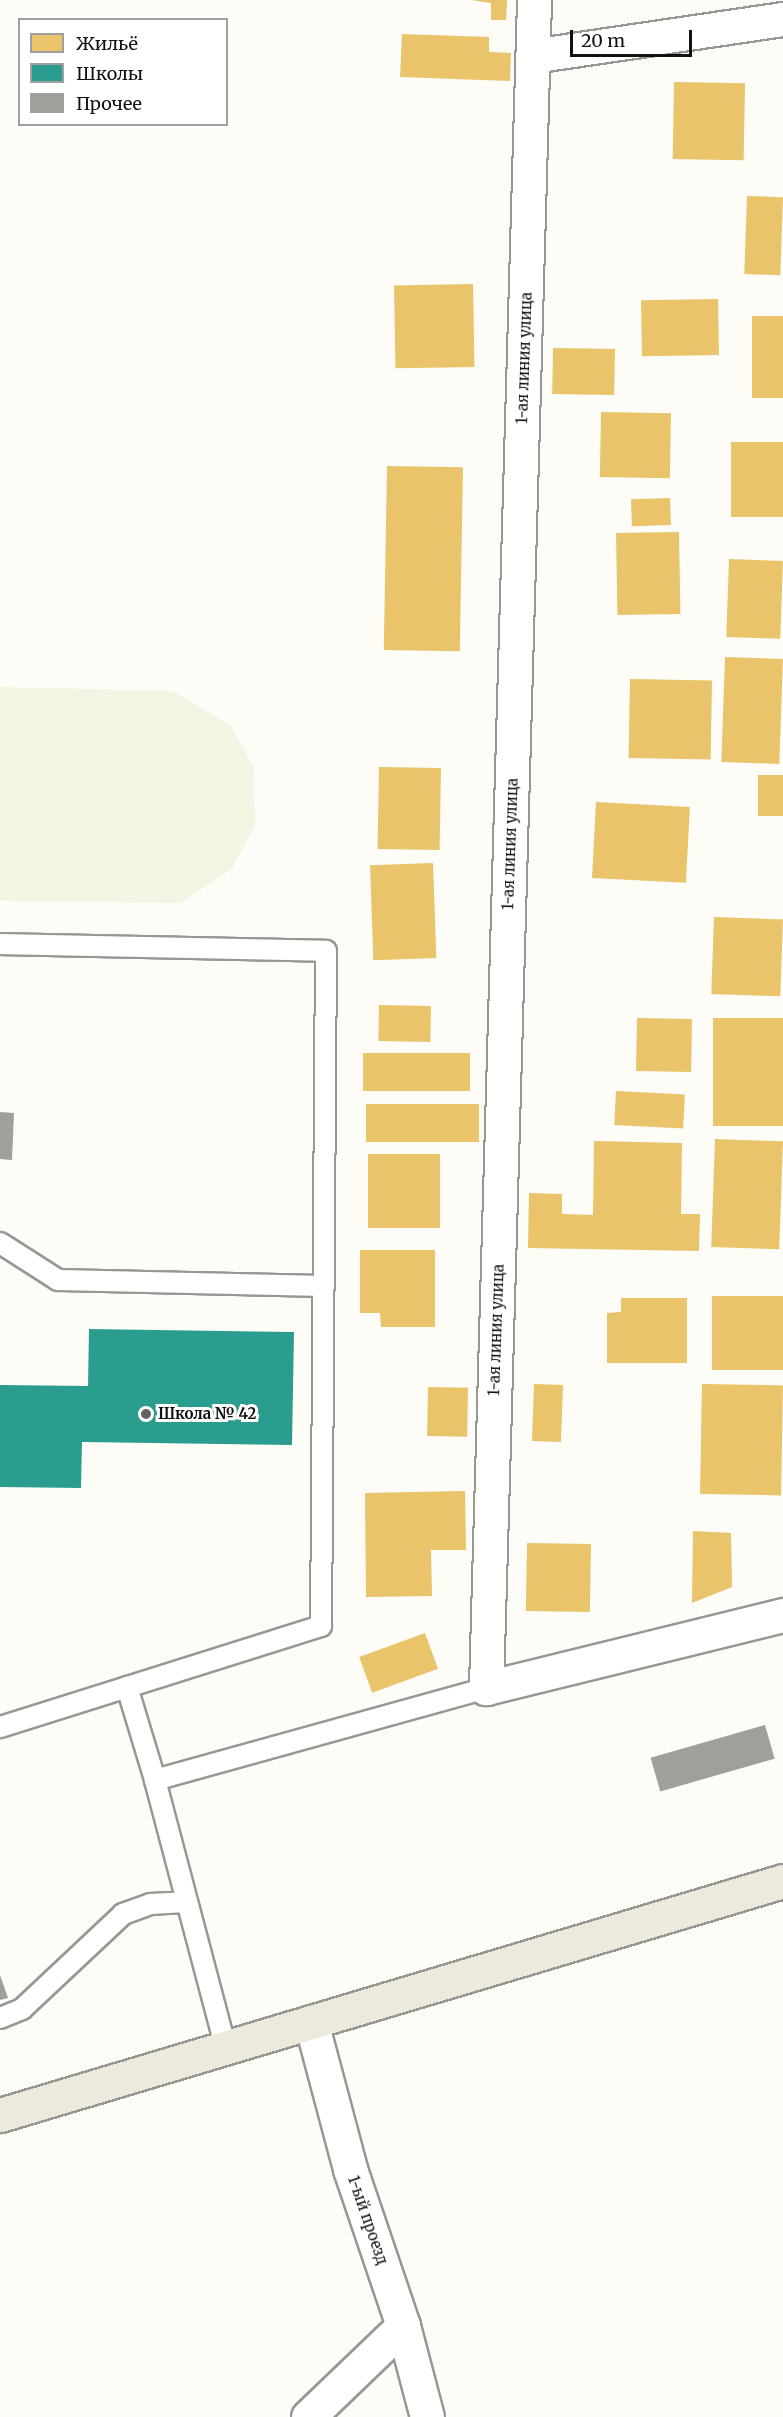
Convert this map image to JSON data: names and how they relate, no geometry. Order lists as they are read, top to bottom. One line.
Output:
{"streets":{"street":["1-ая линия улица","1-ый проезд"]},"places":["Школа № 42"],"legend":["Жильё","Школы","Прочее"],"scale_bar":"20 m"}
